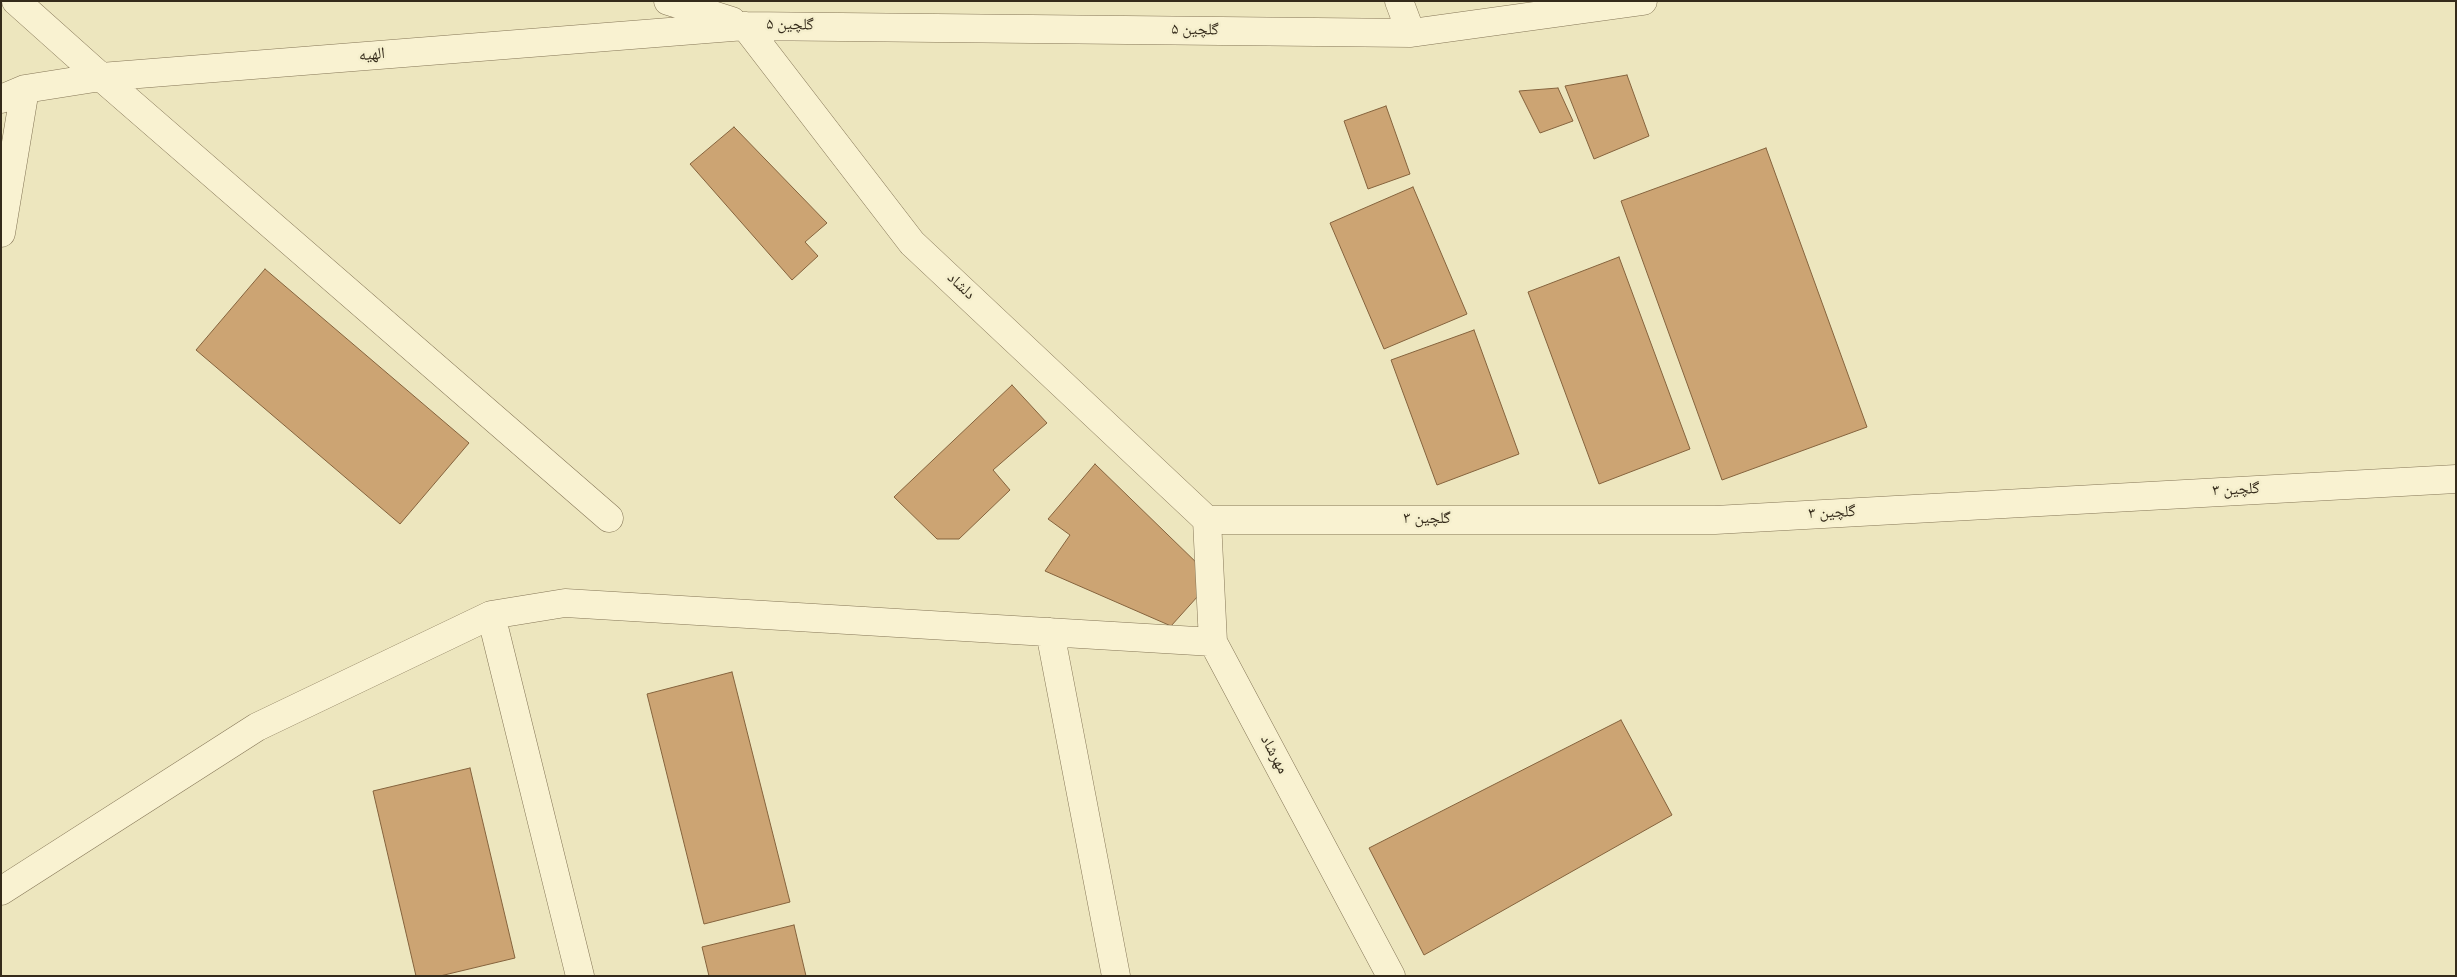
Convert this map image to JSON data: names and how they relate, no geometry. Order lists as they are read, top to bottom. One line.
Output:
{"streets":{"street":["گلچین ۵","الهیه","دلشاد","گلچین ۳","مهرشاد"]},"crossings":[["گلچین ۵","الهیه"],["گلچین ۵","دلشاد"],["الهیه","دلشاد"],["دلشاد","گلچین ۳"],["دلشاد","مهرشاد"],["گلچین ۳","مهرشاد"]]}
